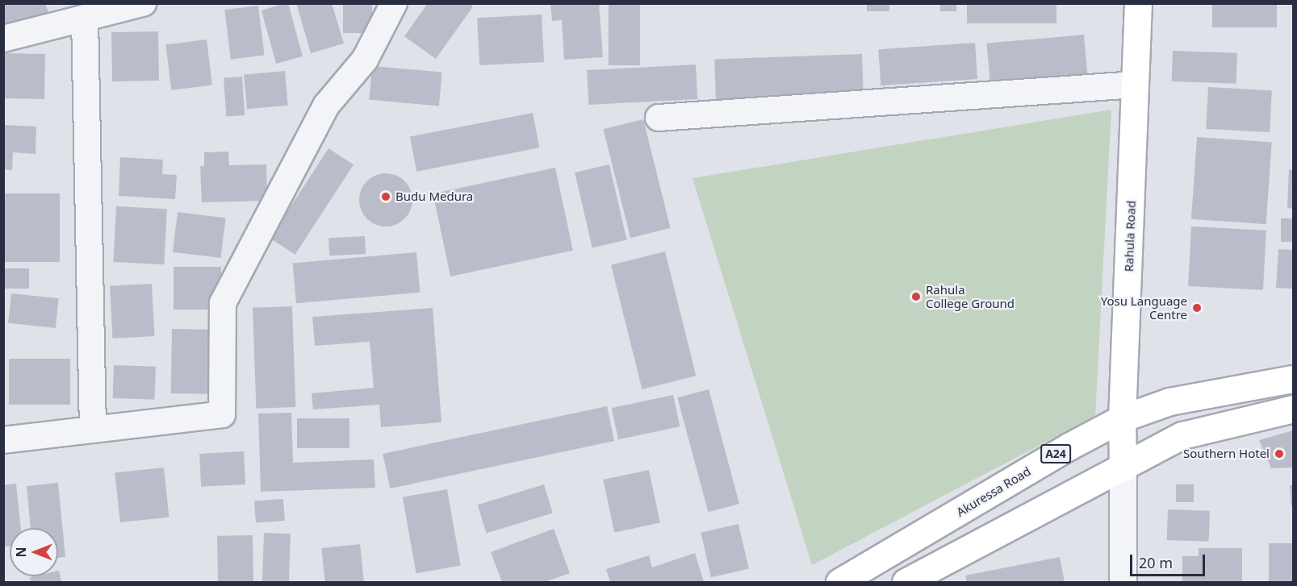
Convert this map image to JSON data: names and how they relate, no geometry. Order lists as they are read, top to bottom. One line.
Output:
{"streets":{"main road":["Rahula Road","A24","Akuressa Road"]},"crossings":[["Rahula Road","Akuressa Road"]],"places":["Budu Medura","Rahula College Ground","Yosu Language Centre","Southern Hotel"],"scale_bar":"20 m","north":"left"}
